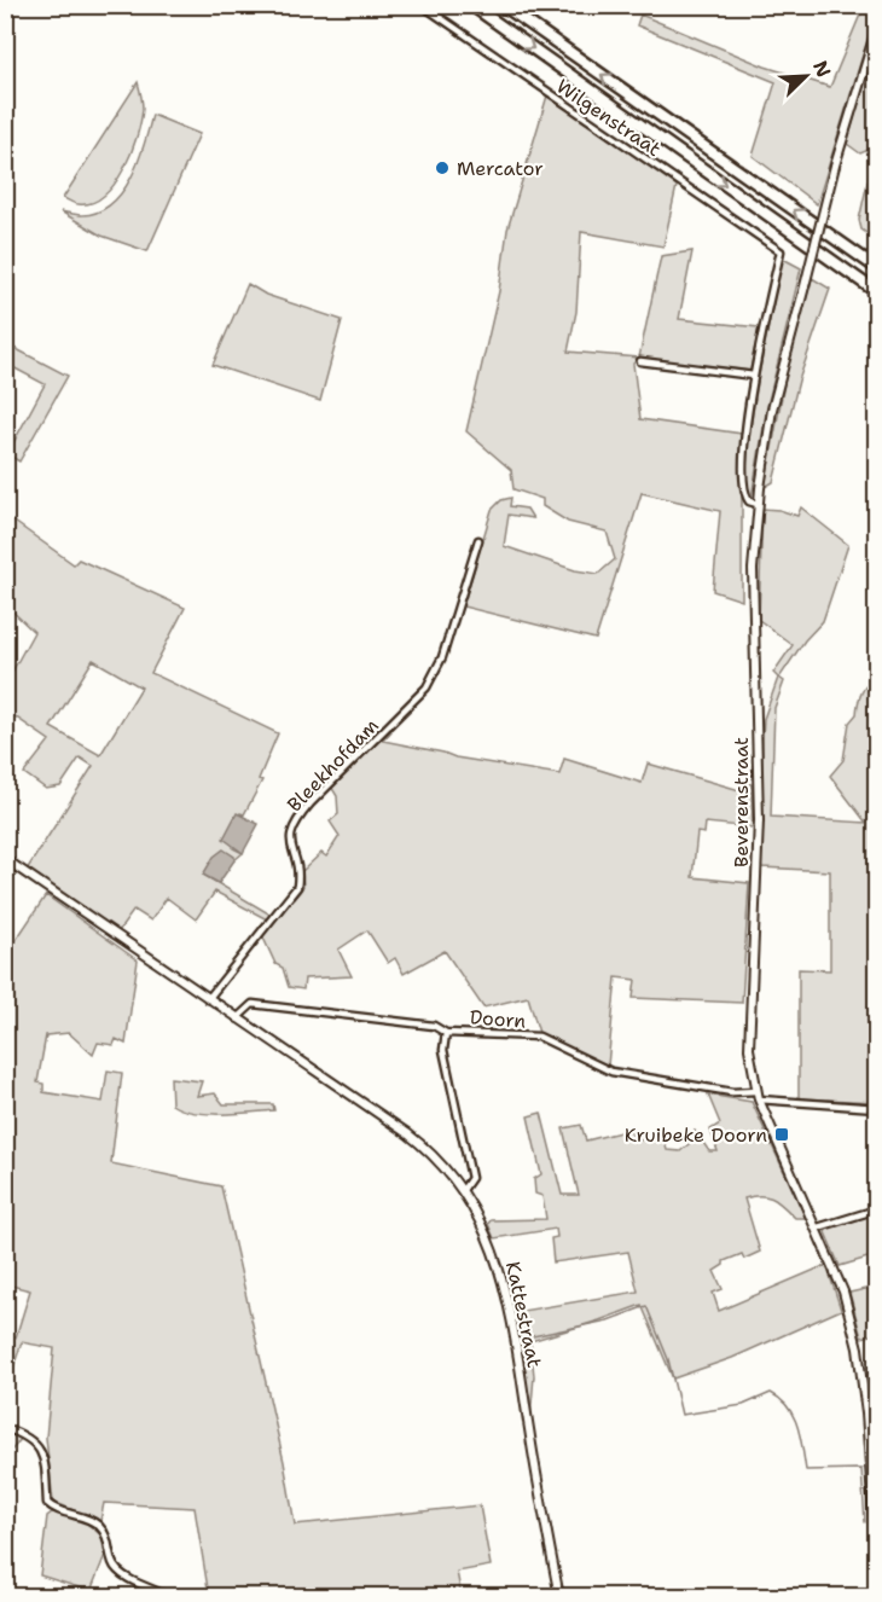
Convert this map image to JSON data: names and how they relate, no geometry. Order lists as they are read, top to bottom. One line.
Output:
{"streets":{"street":["Wilgenstraat","Bleekhofdam","Beverenstraat","Doorn","Kattestraat"]},"crossings":[["Wilgenstraat","Beverenstraat"],["Bleekhofdam","Kattestraat"],["Beverenstraat","Doorn"],["Doorn","Kattestraat"]],"places":{"other":["Mercator"],"transit":["Kruibeke Doorn"]},"north":"top right"}
